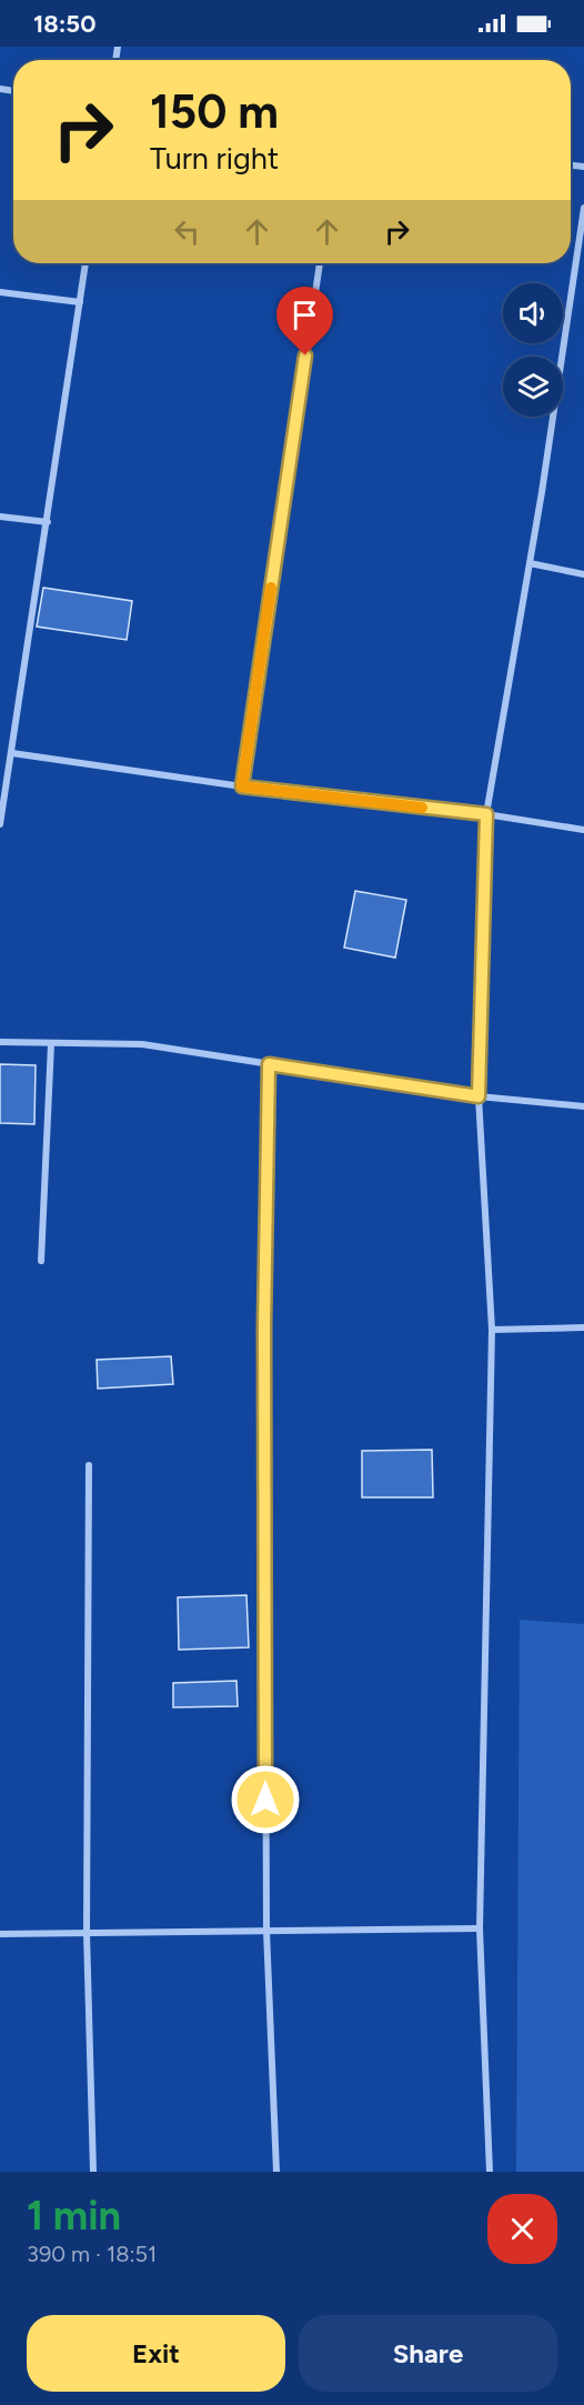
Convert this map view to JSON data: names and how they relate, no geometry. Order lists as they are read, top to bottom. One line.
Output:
{"page":{"status":"18:50","turn":["150 m","Turn right"],"heading":["1 min","390 m · 18:51"],"buttons":["Exit","Share"]}}
